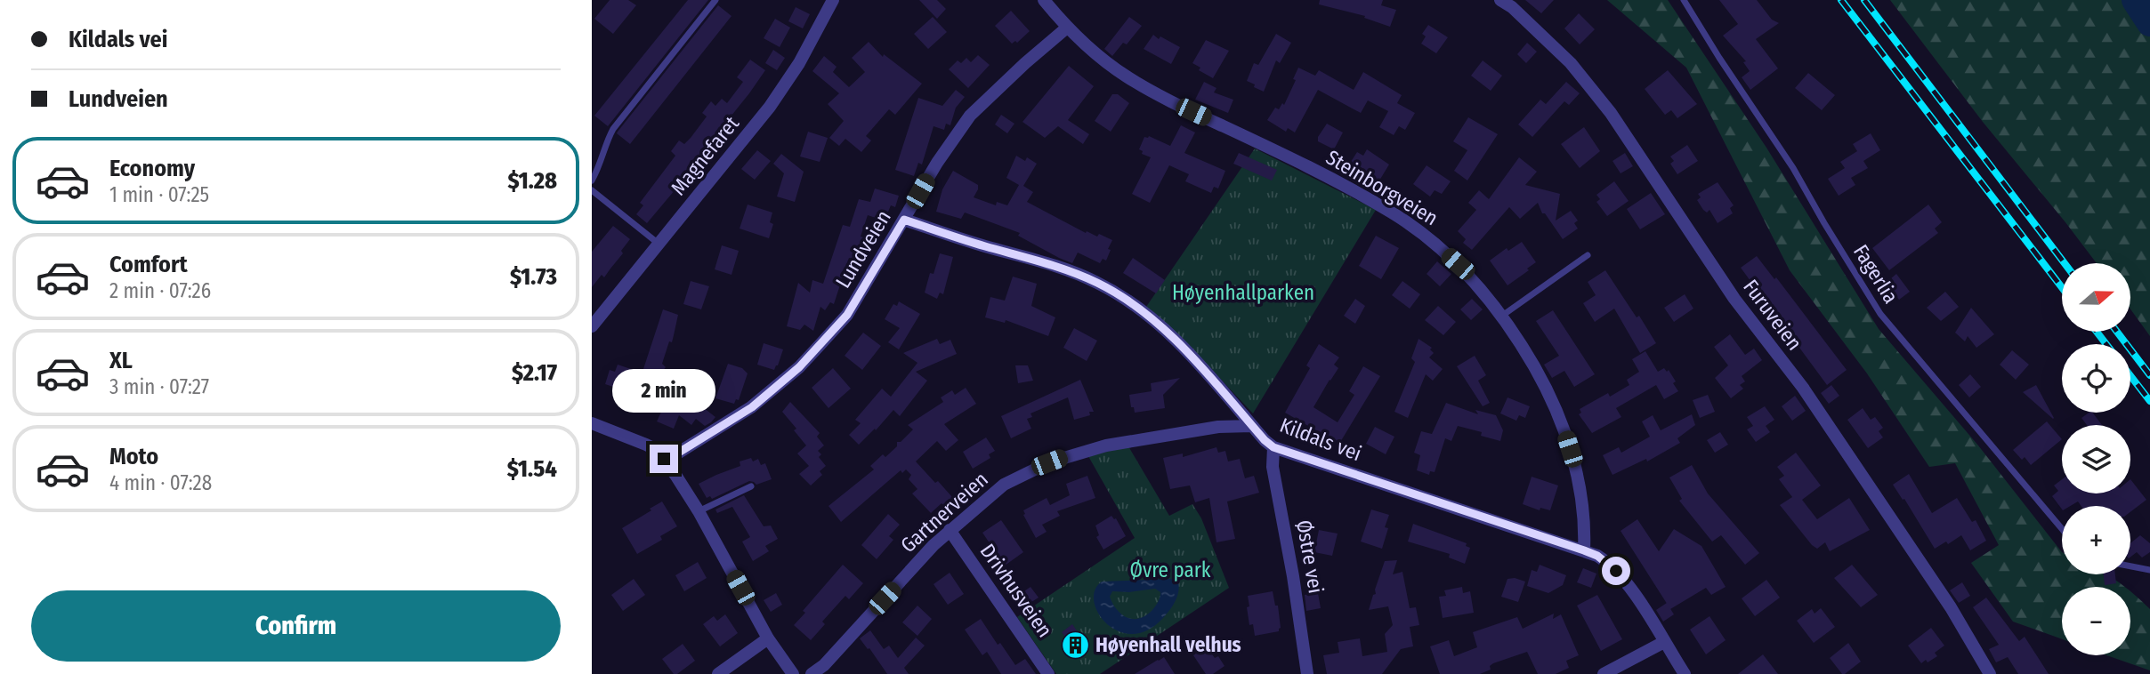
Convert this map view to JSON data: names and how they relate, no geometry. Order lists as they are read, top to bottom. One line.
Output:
{"streets":{"street":["Magnefaret","Steinborgveien","Lundveien","Furuveien","Kildals vei","Gartnerveien","Østre vei","Drivhusveien"],"lane":["Fagerlia"]},"crossings":[["Steinborgveien","Lundveien"],["Steinborgveien","Kildals vei"],["Lundveien","Kildals vei"],["Kildals vei","Gartnerveien"],["Kildals vei","Østre vei"],["Gartnerveien","Drivhusveien"]],"parks":["Høyenhallparken","Øvre park"],"places":{"building":["Høyenhall velhus"]},"north":"right","page":{"banner":["Kildals vei","Lundveien"],"list":[{"name":"Economy","note":"1 min · 07:25","value":"$1.28"},{"name":"Comfort","note":"2 min · 07:26","value":"$1.73"},{"name":"XL","note":"3 min · 07:27","value":"$2.17"},{"name":"Moto","note":"4 min · 07:28","value":"$1.54"}],"map_buttons":["+","−"],"bubble":"2 min","buttons":"Confirm"}}
